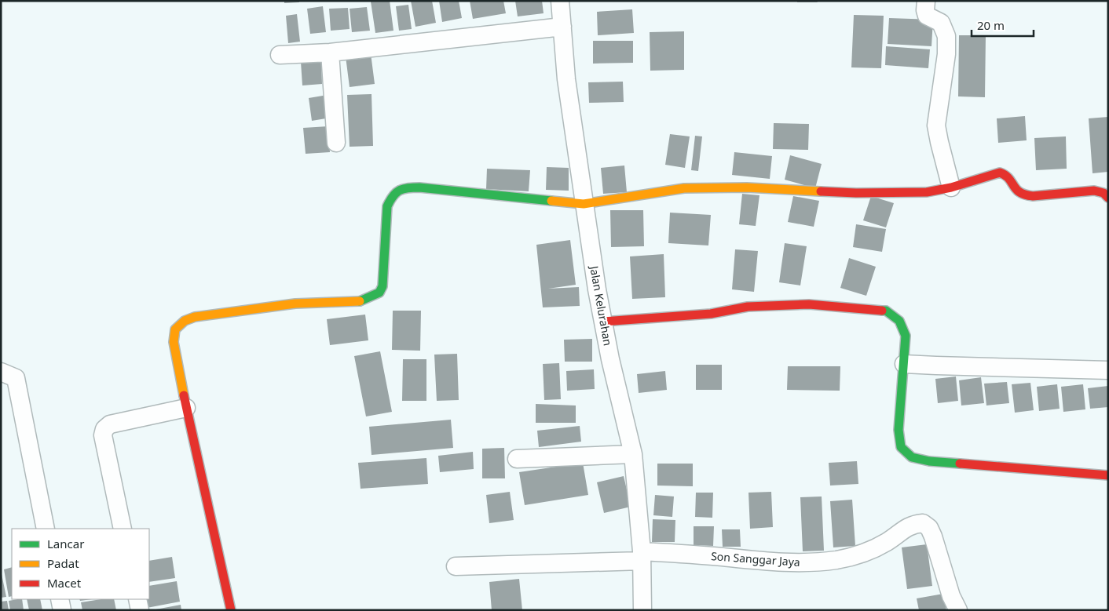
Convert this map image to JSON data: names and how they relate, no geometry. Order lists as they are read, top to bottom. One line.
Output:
{"streets":{"street":["Jalan Kelurahan","Son Sanggar Jaya"]},"crossings":[["Jalan Kelurahan","Son Sanggar Jaya"]],"legend":["Lancar","Padat","Macet"],"scale_bar":"20 m"}
